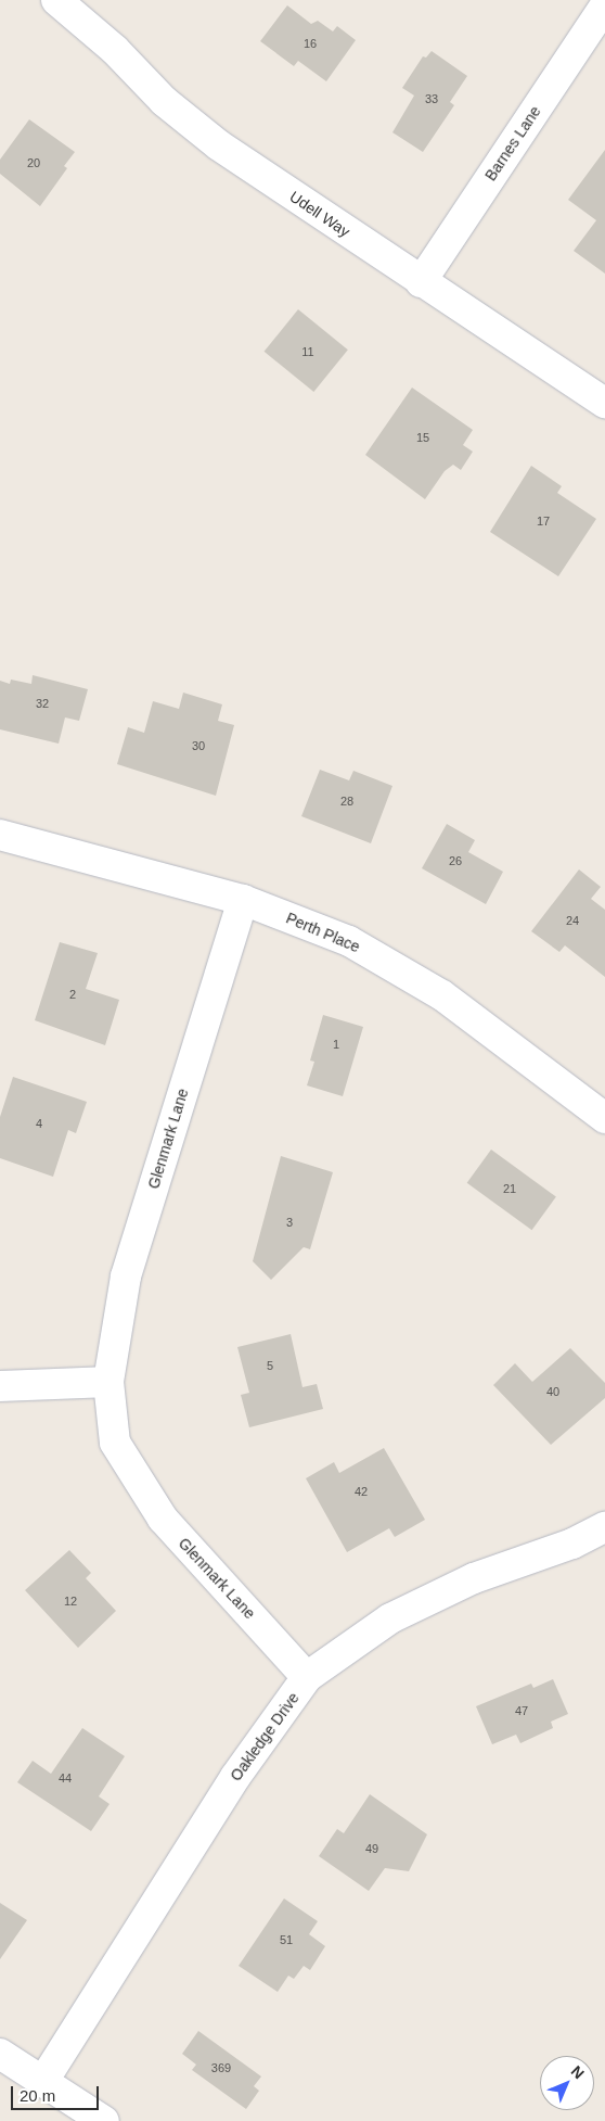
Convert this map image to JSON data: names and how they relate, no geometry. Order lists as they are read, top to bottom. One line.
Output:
{"streets":{"street":["Barnes Lane","Udell Way","Perth Place","Glenmark Lane","Oakledge Drive"]},"crossings":[["Barnes Lane","Udell Way"],["Perth Place","Glenmark Lane"],["Glenmark Lane","Oakledge Drive"]],"house_numbers":["16","33","20","11","15","17","32","30","28","26","24","2","1","4","21","3","5","40","42","12","47","44","49","51","369"],"scale_bar":"20 m","north":"top right"}
